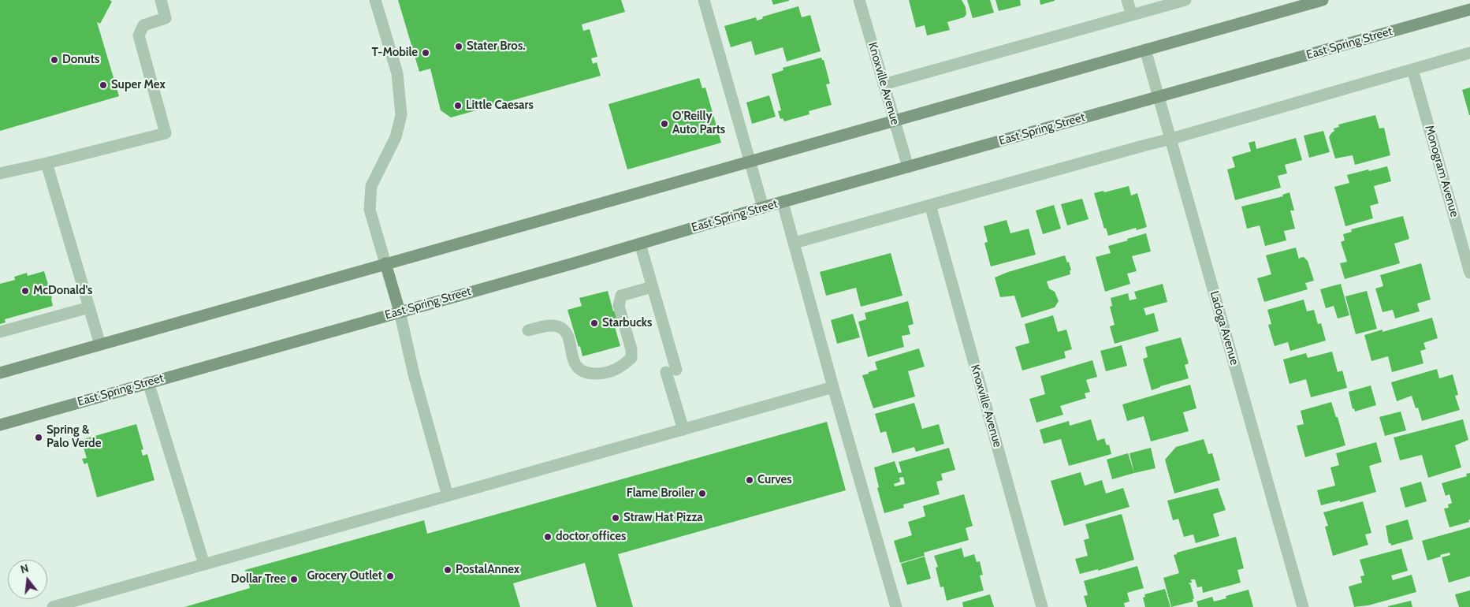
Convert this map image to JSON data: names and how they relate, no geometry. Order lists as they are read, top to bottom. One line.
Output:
{"streets":{"main road":["East Spring Street"],"street":["Knoxville Avenue","Monogram Avenue","Ladoga Avenue"]},"crossings":[["East Spring Street","Knoxville Avenue"],["East Spring Street","Ladoga Avenue"]],"places":["Stater Bros.","T-Mobile","Donuts","Super Mex","Little Caesars","O'Reilly Auto Parts","McDonald's","Starbucks","Spring & Palo Verde","Curves","Flame Broiler","Straw Hat Pizza","doctor offices","PostalAnnex","Grocery Outlet","Dollar Tree"],"north":"top"}
